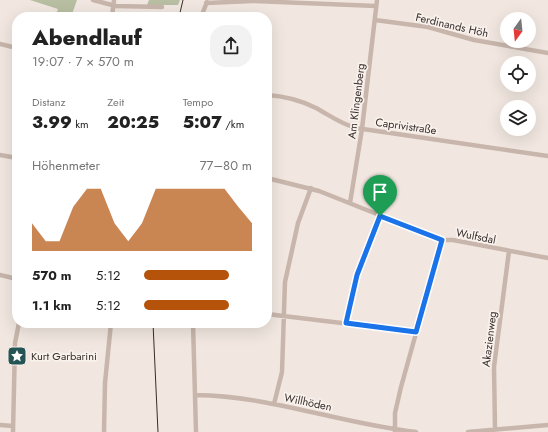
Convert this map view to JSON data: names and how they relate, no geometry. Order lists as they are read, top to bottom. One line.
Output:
{"streets":{"street":["Ferdinands Höh","Am Klingenberg","Caprivistraße","Wulfsdal","Akazienweg","Willhöden"]},"crossings":[["Ferdinands Höh","Am Klingenberg"],["Am Klingenberg","Caprivistraße"],["Am Klingenberg","Wulfsdal"],["Wulfsdal","Akazienweg"]],"places":{"place":["Kurt Garbarini"]},"north":"bottom","page":{"heading":["Abendlauf","19:07 · 7 × 570 m"],"stats":[["Distanz","3.99 km"],["Zeit","20:25"],["Tempo","5:07 /km"]],"chart":["Höhenmeter","77–80 m"],"list":[{"name":"570 m","note":"5:12"},{"name":"1.1 km","note":"5:12"}]}}
